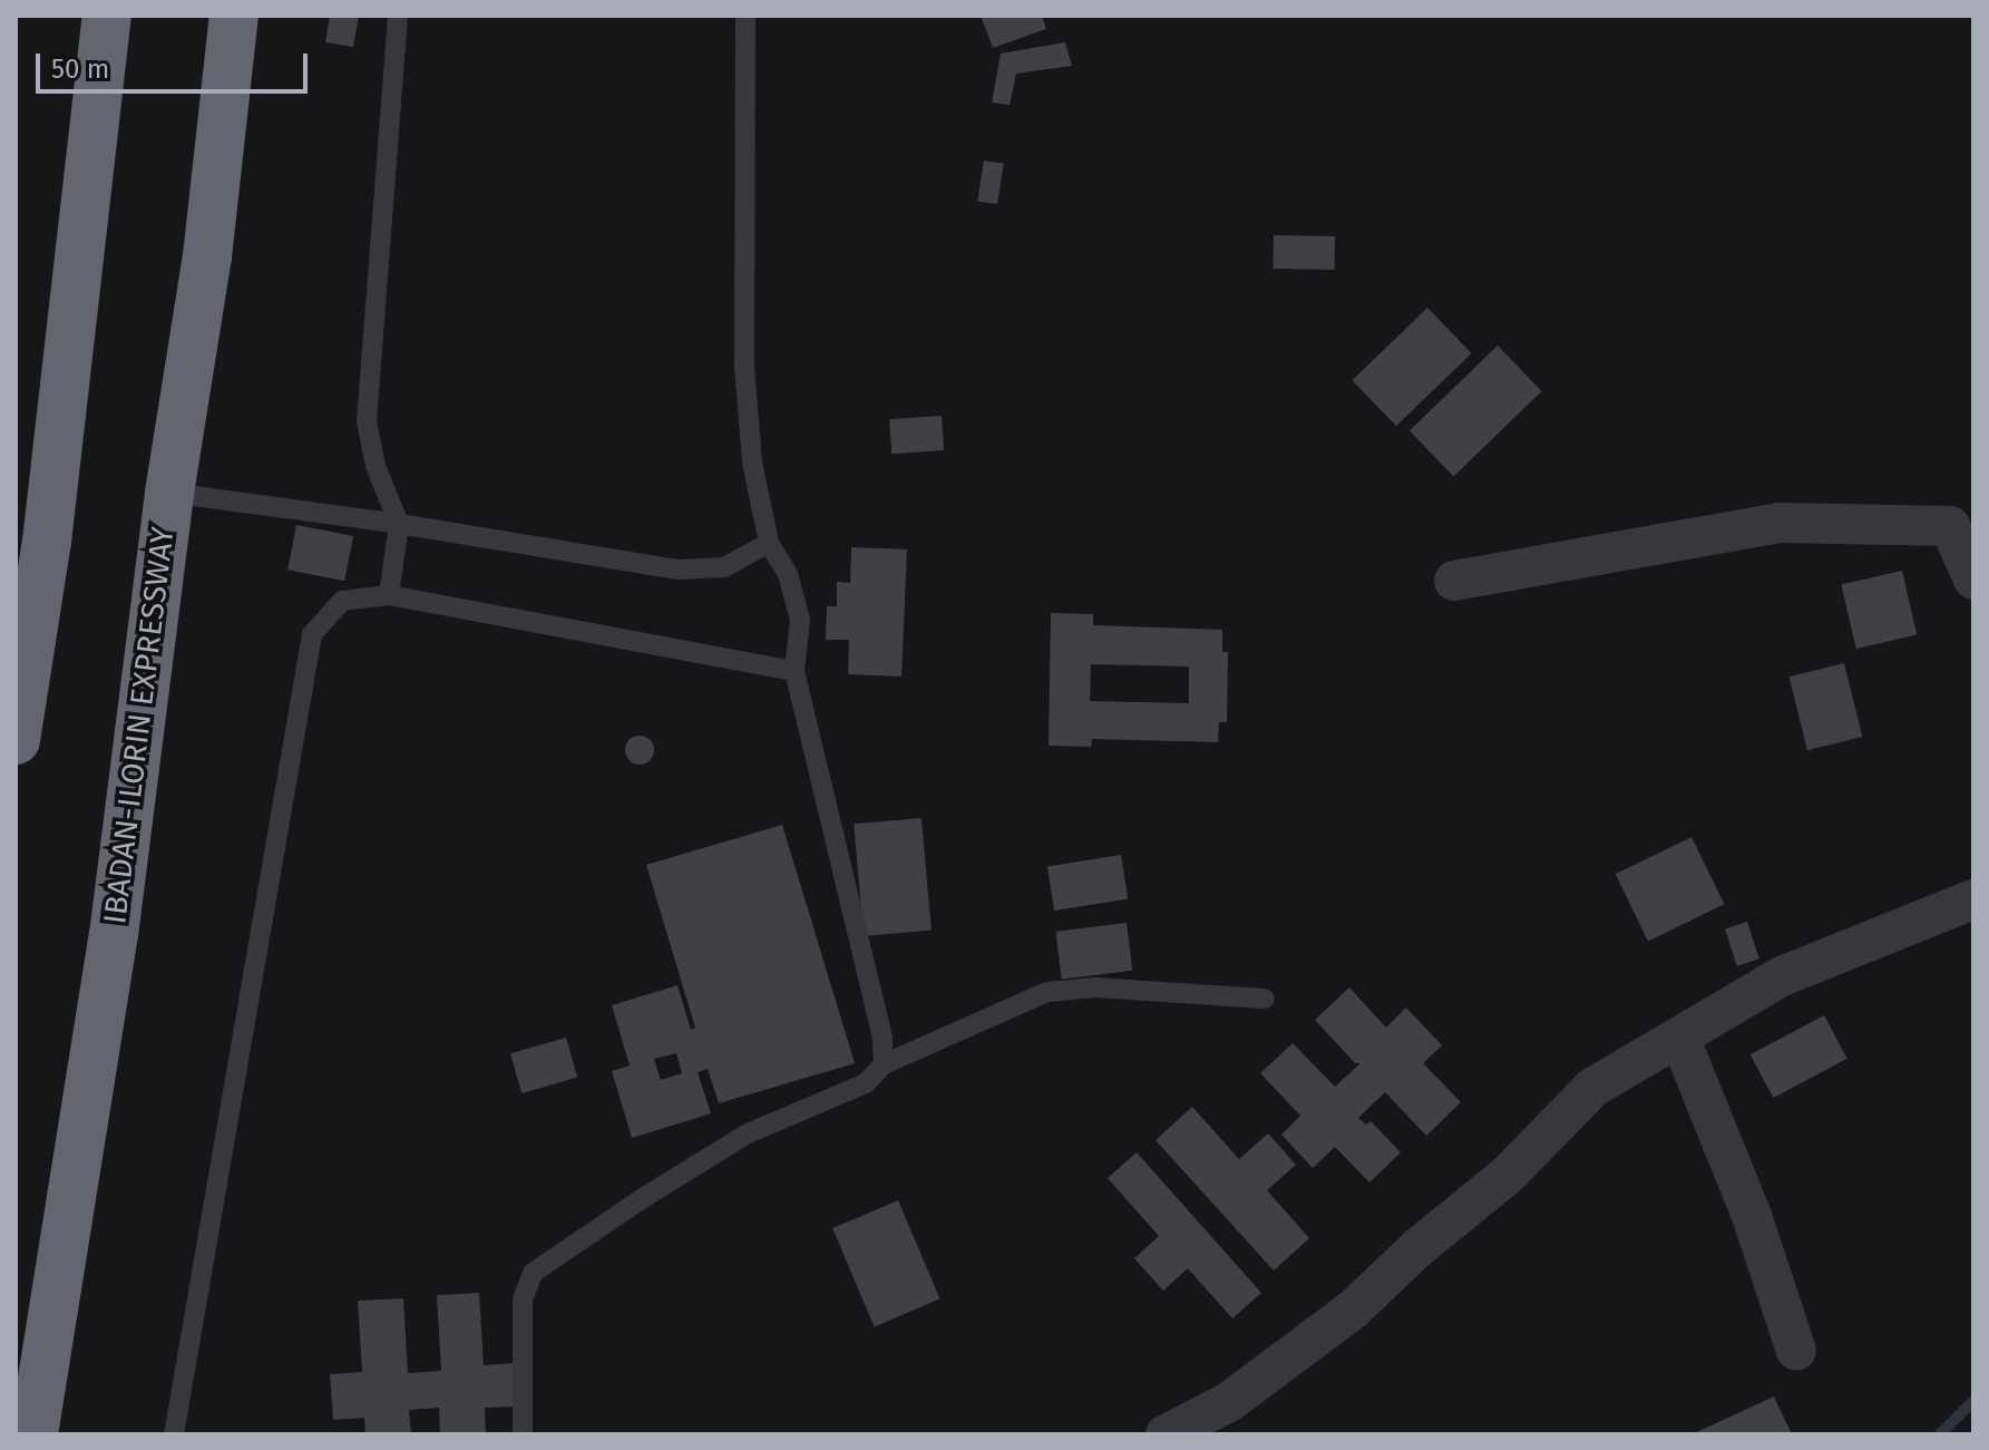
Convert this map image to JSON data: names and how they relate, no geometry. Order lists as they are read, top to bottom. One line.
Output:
{"streets":{"highway":["IBADAN-ILORIN EXPRESSWAY"]},"scale_bar":"50 m"}
